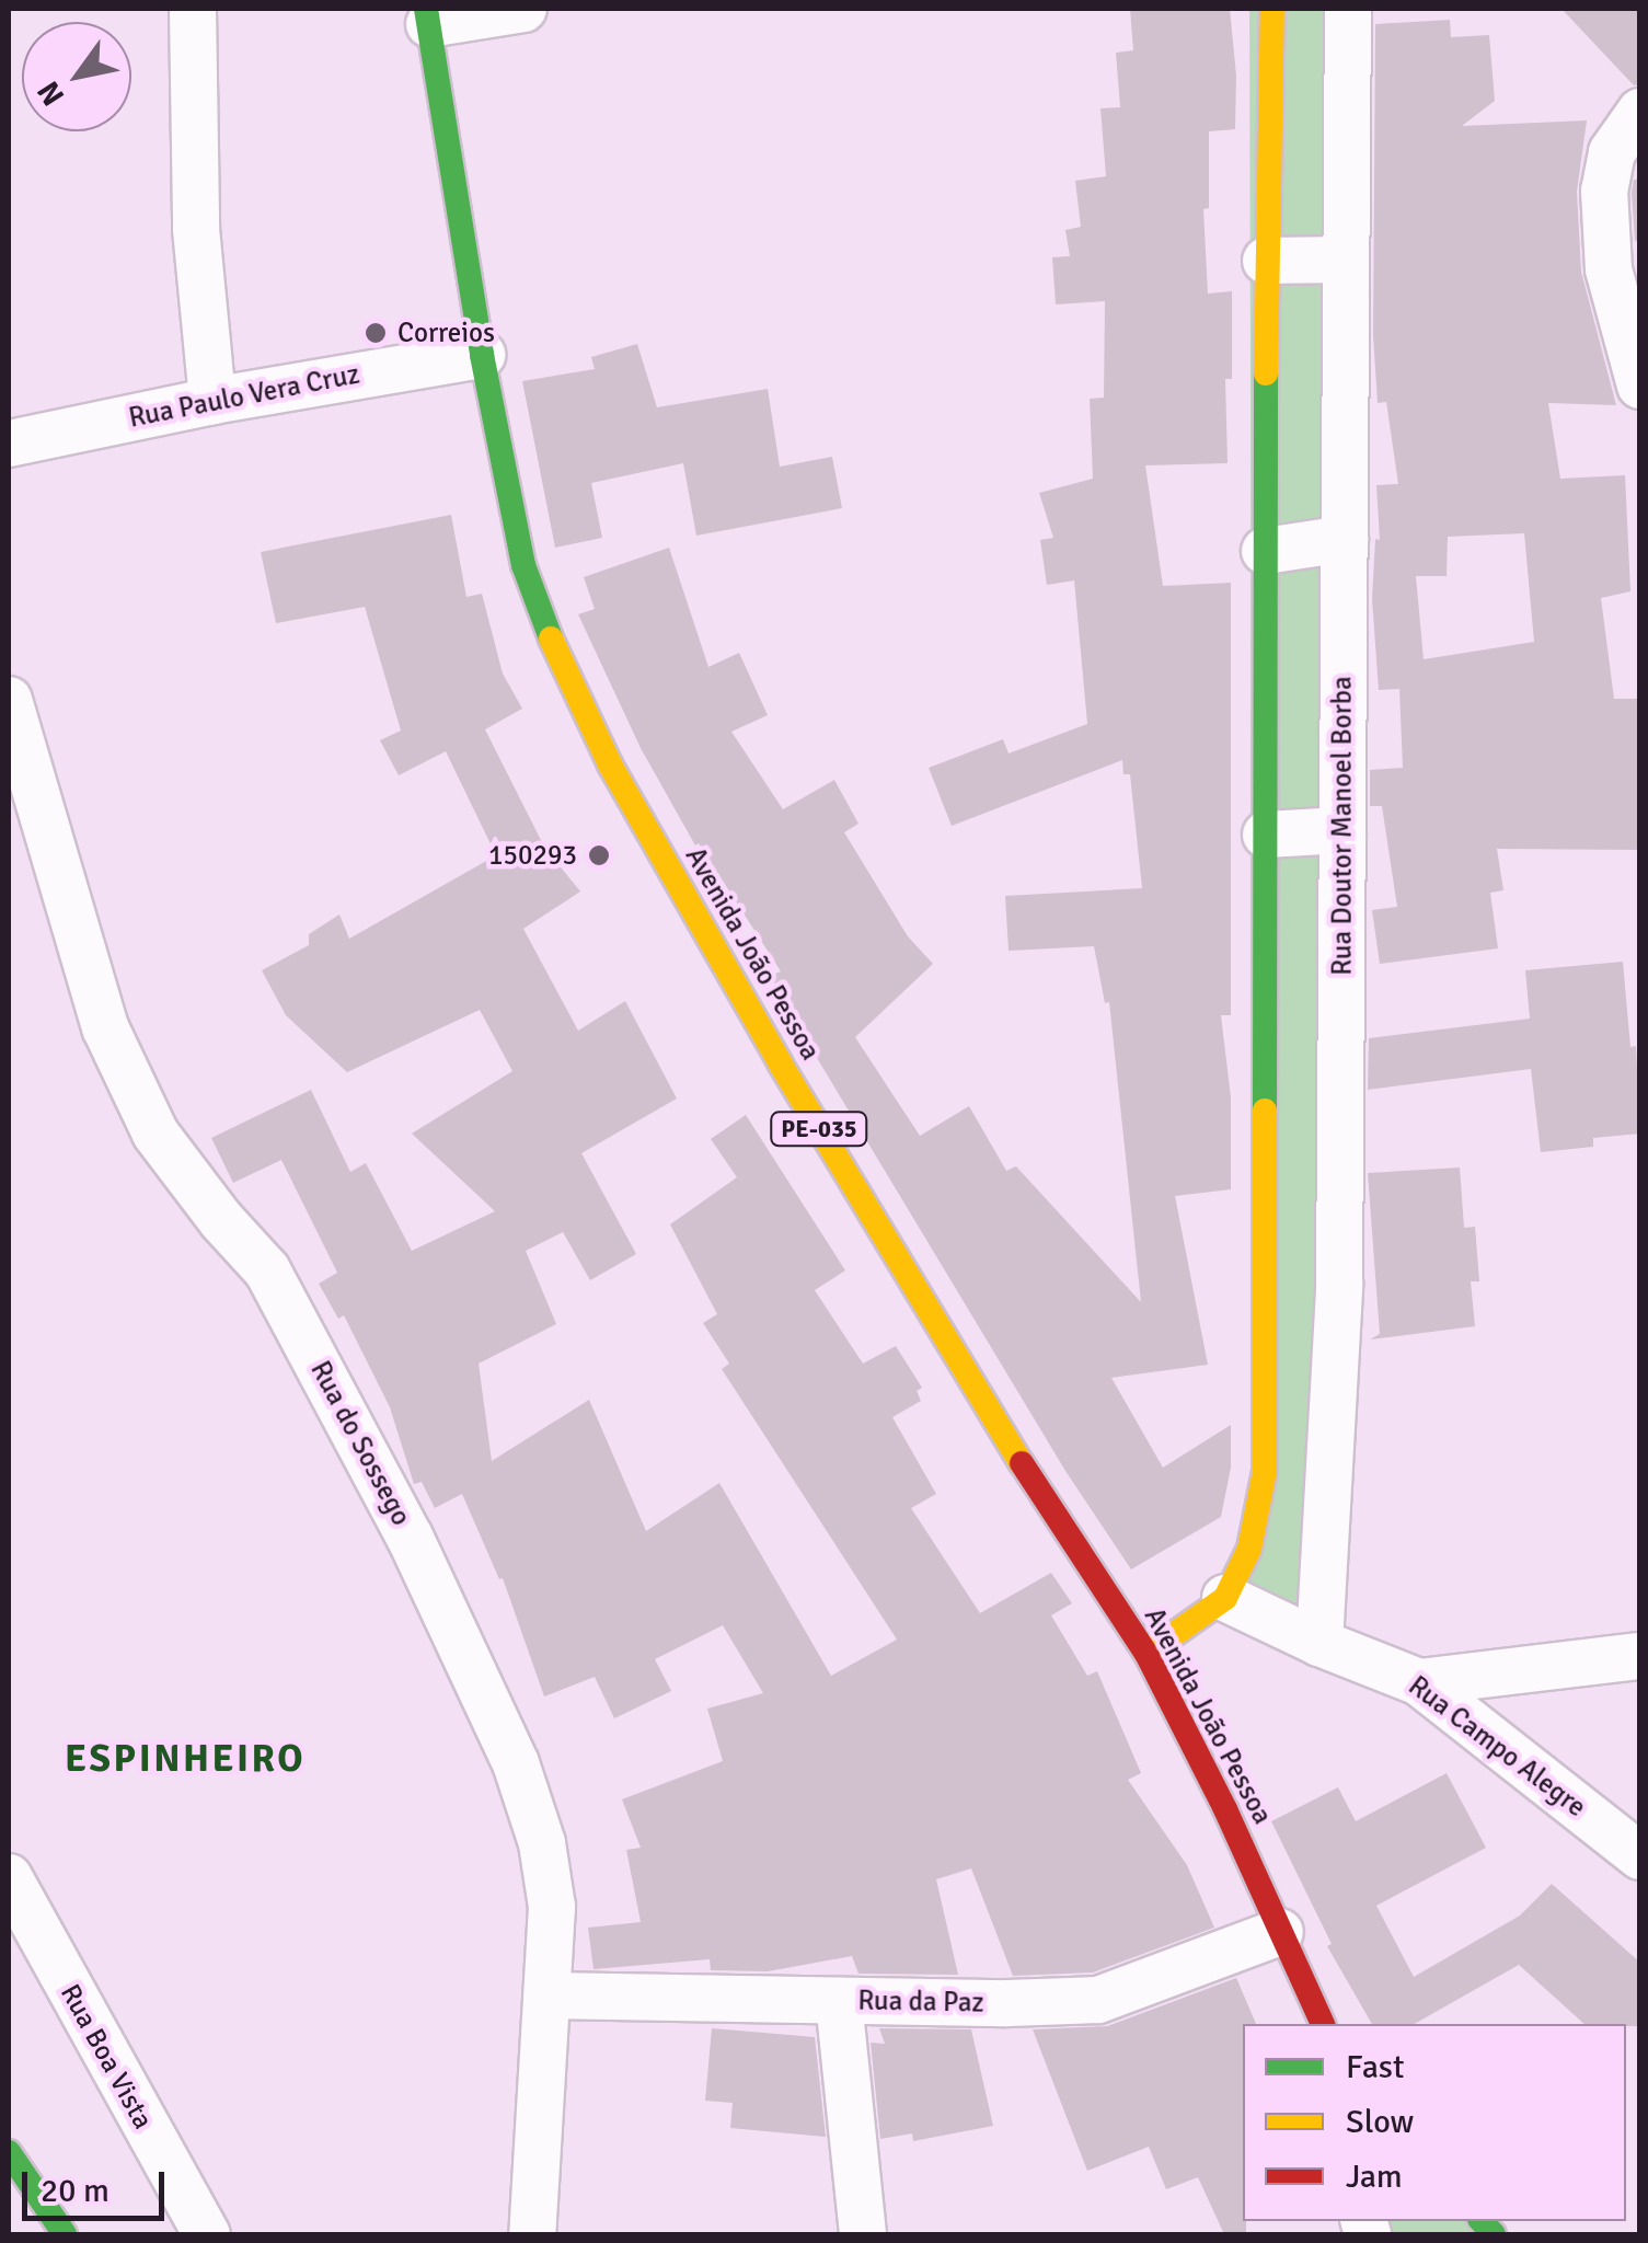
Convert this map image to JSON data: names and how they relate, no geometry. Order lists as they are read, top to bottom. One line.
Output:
{"streets":{"main road":["Avenida João Pessoa","PE-035"],"street":["Rua Paulo Vera Cruz","Rua Doutor Manoel Borba","Rua do Sossego","Rua Campo Alegre","Rua da Paz","Rua Boa Vista"]},"crossings":[["Rua Paulo Vera Cruz","Avenida João Pessoa"],["Rua Doutor Manoel Borba","Rua Campo Alegre"],["Avenida João Pessoa","Rua da Paz"],["Rua do Sossego","Rua da Paz"]],"districts":["ESPINHEIRO"],"places":["Correios","150293"],"legend":["Fast","Slow","Jam"],"scale_bar":"20 m","north":"bottom left"}
